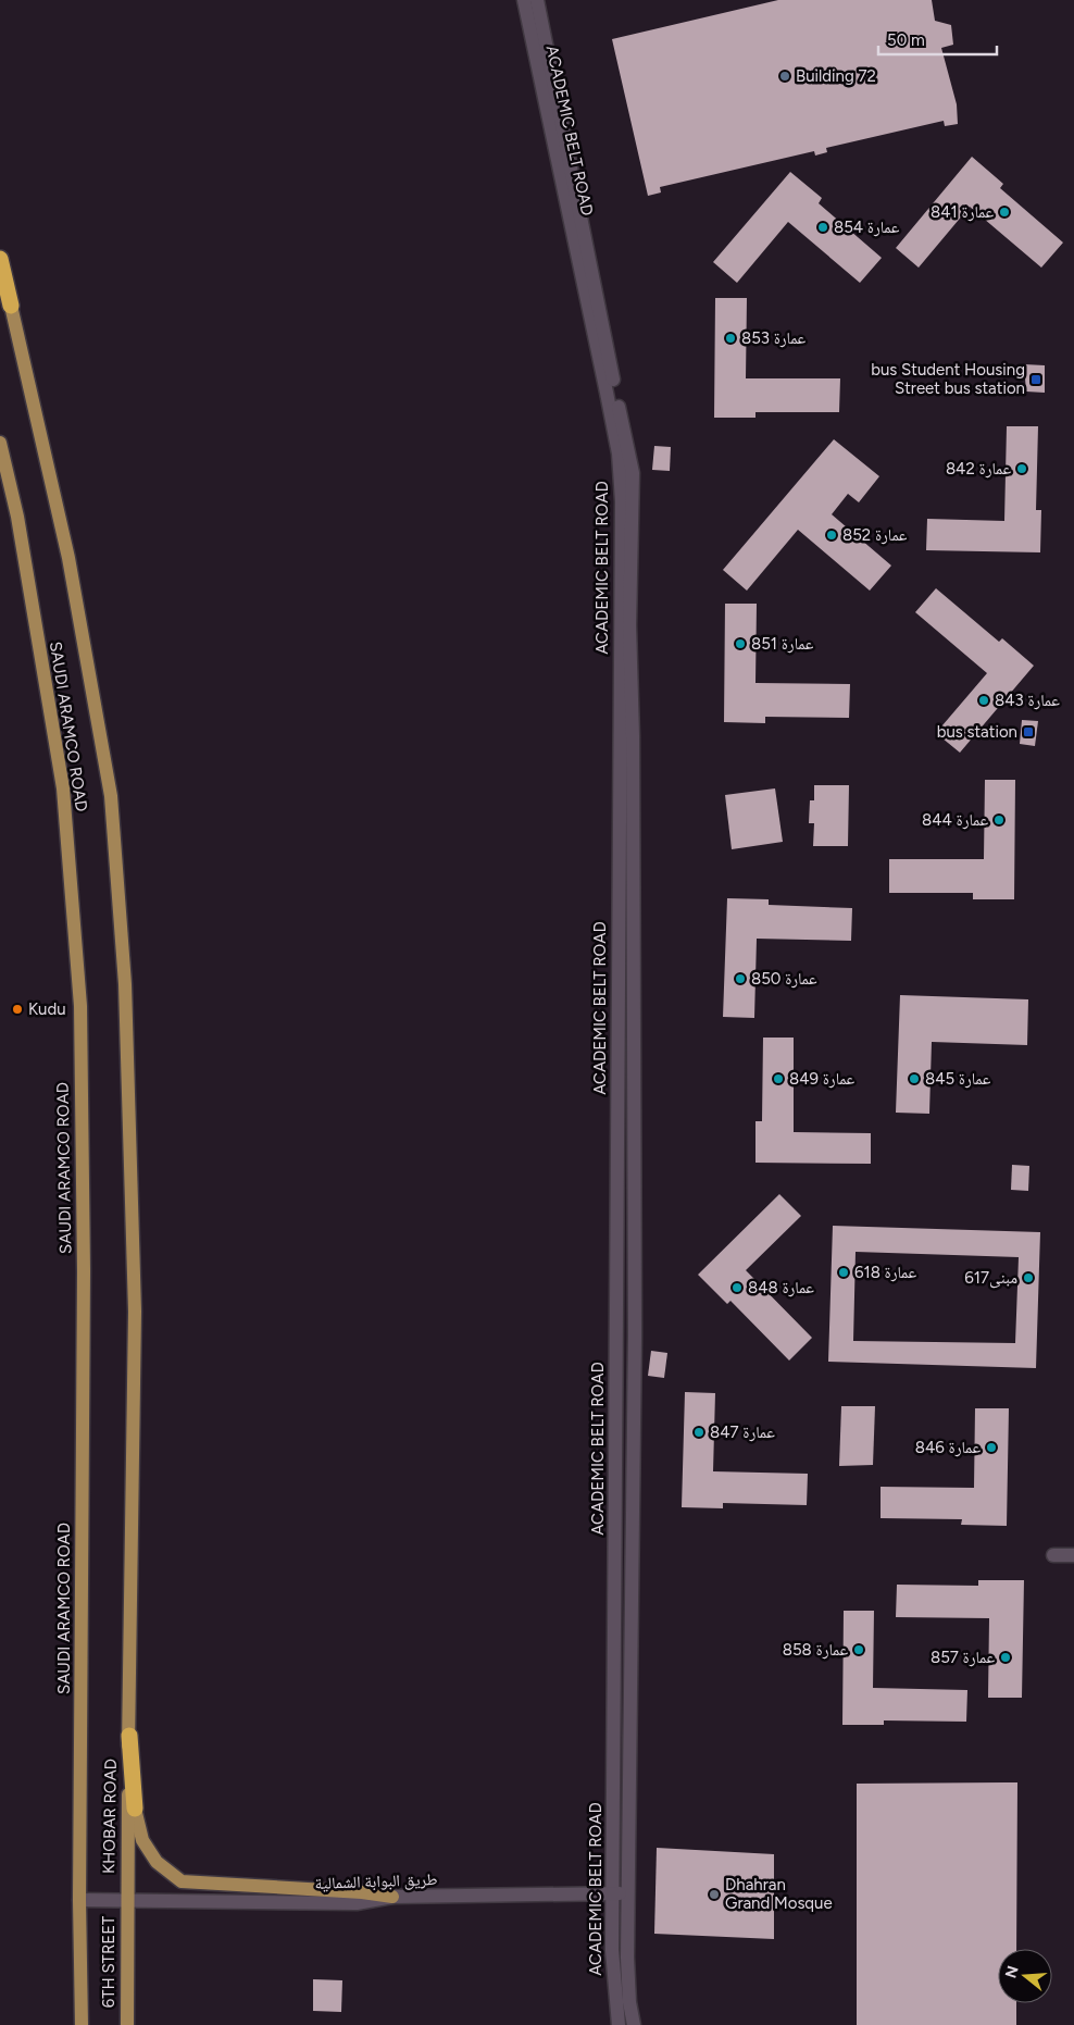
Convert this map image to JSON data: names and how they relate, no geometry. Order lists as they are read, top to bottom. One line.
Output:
{"streets":{"main road":["SAUDI ARAMCO ROAD","KHOBAR ROAD","6TH STREET"],"street":["ACADEMIC BELT ROAD","طريق البوابة الشمالية"]},"crossings":[["ACADEMIC BELT ROAD","طريق البوابة الشمالية"],["SAUDI ARAMCO ROAD","KHOBAR ROAD"],["SAUDI ARAMCO ROAD","طريق البوابة الشمالية"],["SAUDI ARAMCO ROAD","6TH STREET"],["KHOBAR ROAD","طريق البوابة الشمالية"],["KHOBAR ROAD","6TH STREET"],["طريق البوابة الشمالية","6TH STREET"]],"places":{"other":["Building 72","عمارة 841","عمارة 854","عمارة 853","عمارة 842","عمارة 852","عمارة 851","عمارة 843","عمارة 844","عمارة 850","Kudu","عمارة 849","عمارة 845","عمارة 618","مبنى617","عمارة 848","عمارة 847","عمارة 846","عمارة 858","عمارة 857","Dhahran Grand Mosque"],"transit":["bus Student Housing Street bus station","bus station"]},"scale_bar":"50 m","north":"left"}
